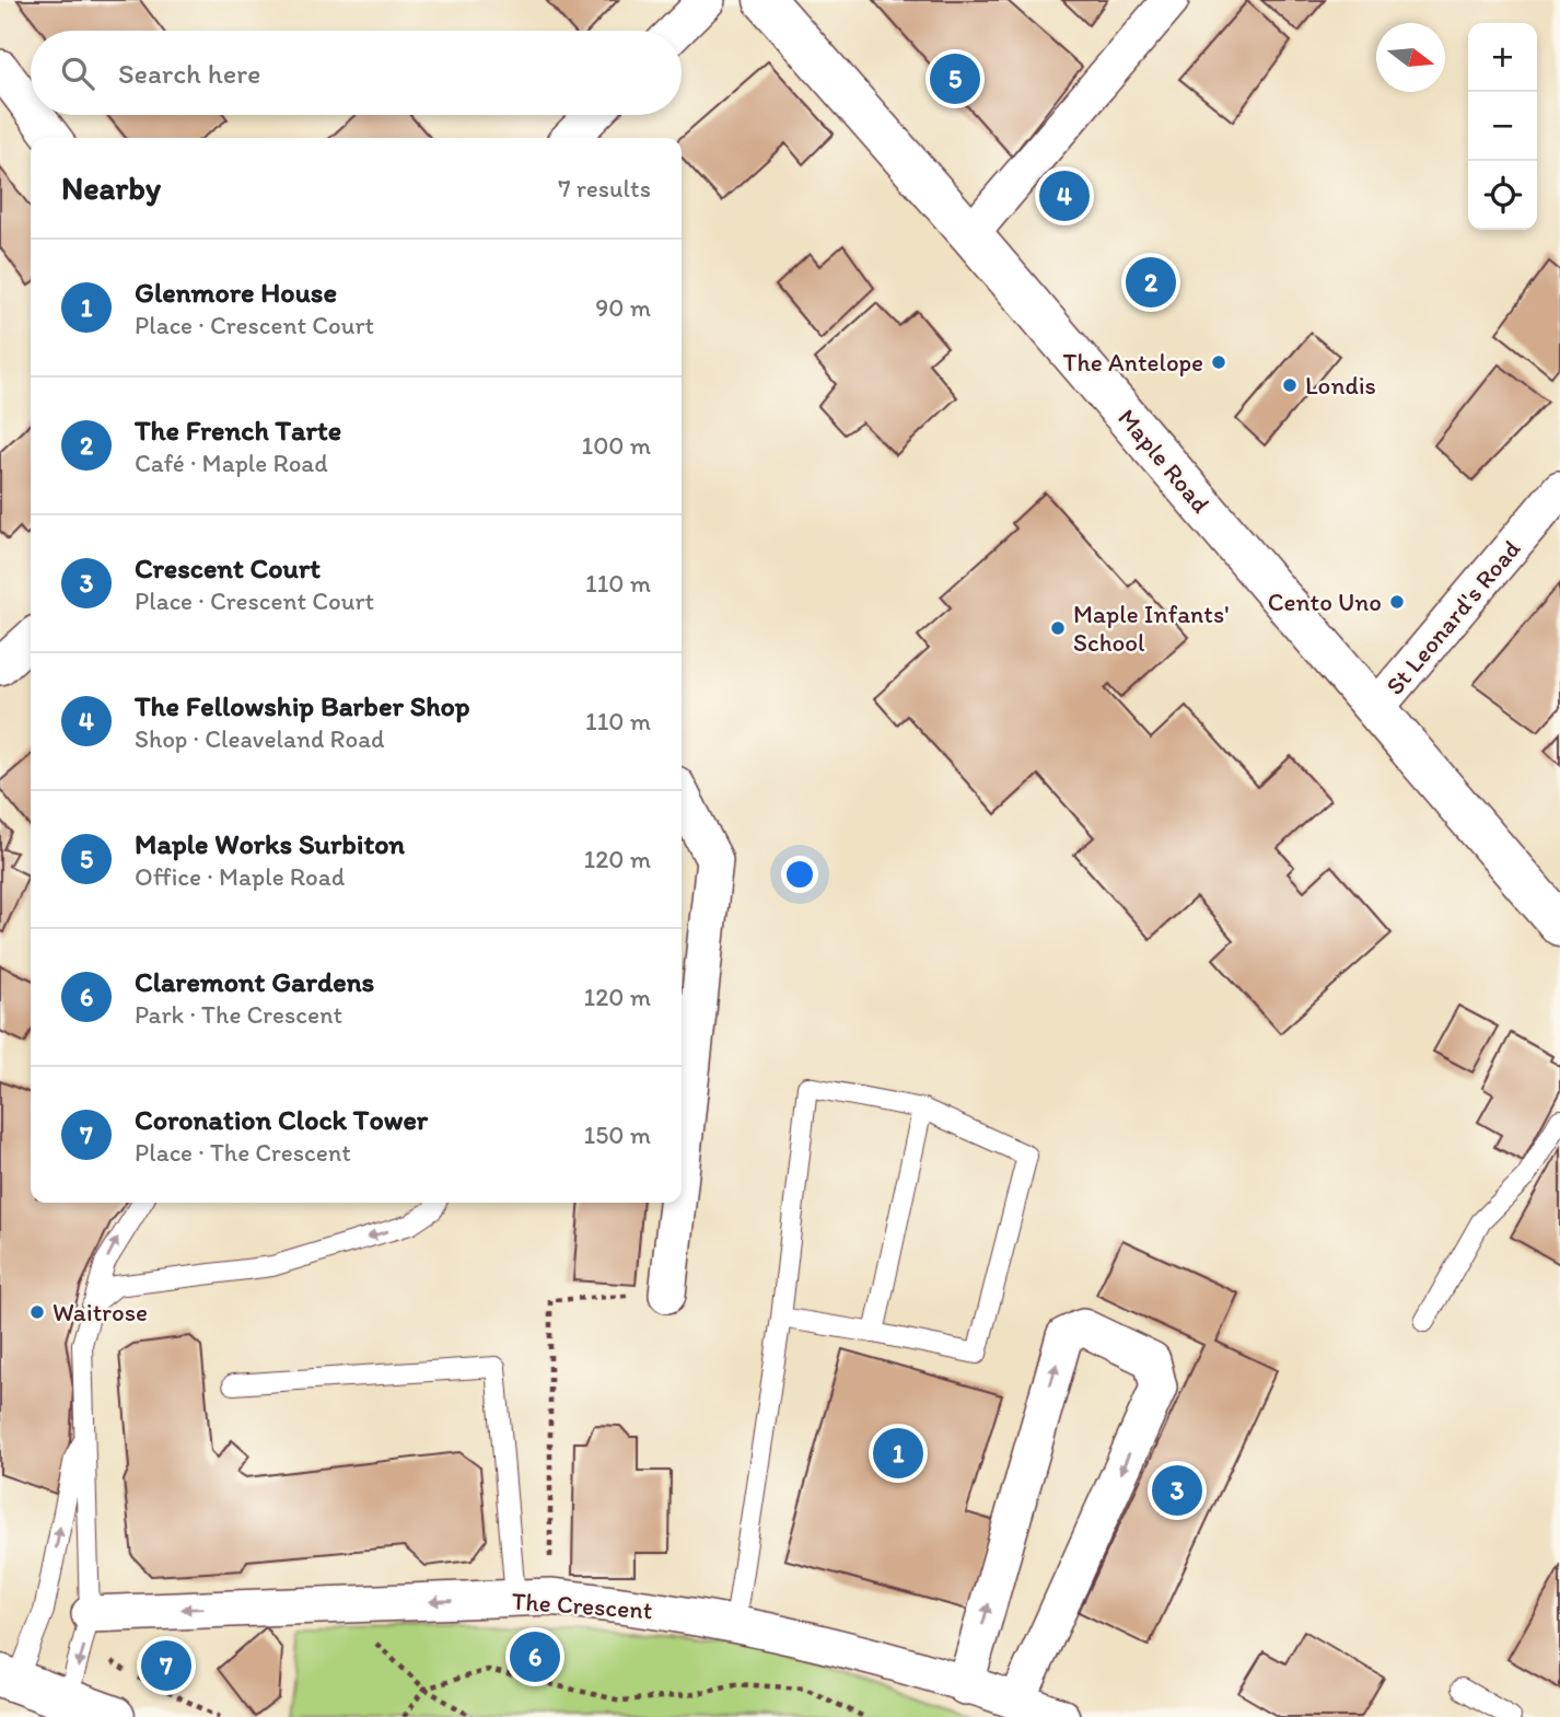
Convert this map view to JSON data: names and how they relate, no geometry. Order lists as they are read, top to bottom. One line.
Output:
{"streets":{"street":["Maple Road","St Leonard's Road","The Crescent"]},"crossings":[["Maple Road","St Leonard's Road"]],"one_way":["The Crescent"],"places":["The Antelope","Londis","Cento Uno","Maple Infants' School","Waitrose"],"north":"right","page":{"map_buttons":["+","−"],"search":"Search here","pins":["5","4","2","1","3","6","7"],"heading":["Nearby","7 results"],"list":[{"mark":"1","name":"Glenmore House","note":"Place · Crescent Court","value":"90 m"},{"mark":"2","name":"The French Tarte","note":"Café · Maple Road","value":"100 m"},{"mark":"3","name":"Crescent Court","note":"Place · Crescent Court","value":"110 m"},{"mark":"4","name":"The Fellowship Barber Shop","note":"Shop · Cleaveland Road","value":"110 m"},{"mark":"5","name":"Maple Works Surbiton","note":"Office · Maple Road","value":"120 m"},{"mark":"6","name":"Claremont Gardens","note":"Park · The Crescent","value":"120 m"},{"mark":"7","name":"Coronation Clock Tower","note":"Place · The Crescent","value":"150 m"}]}}
